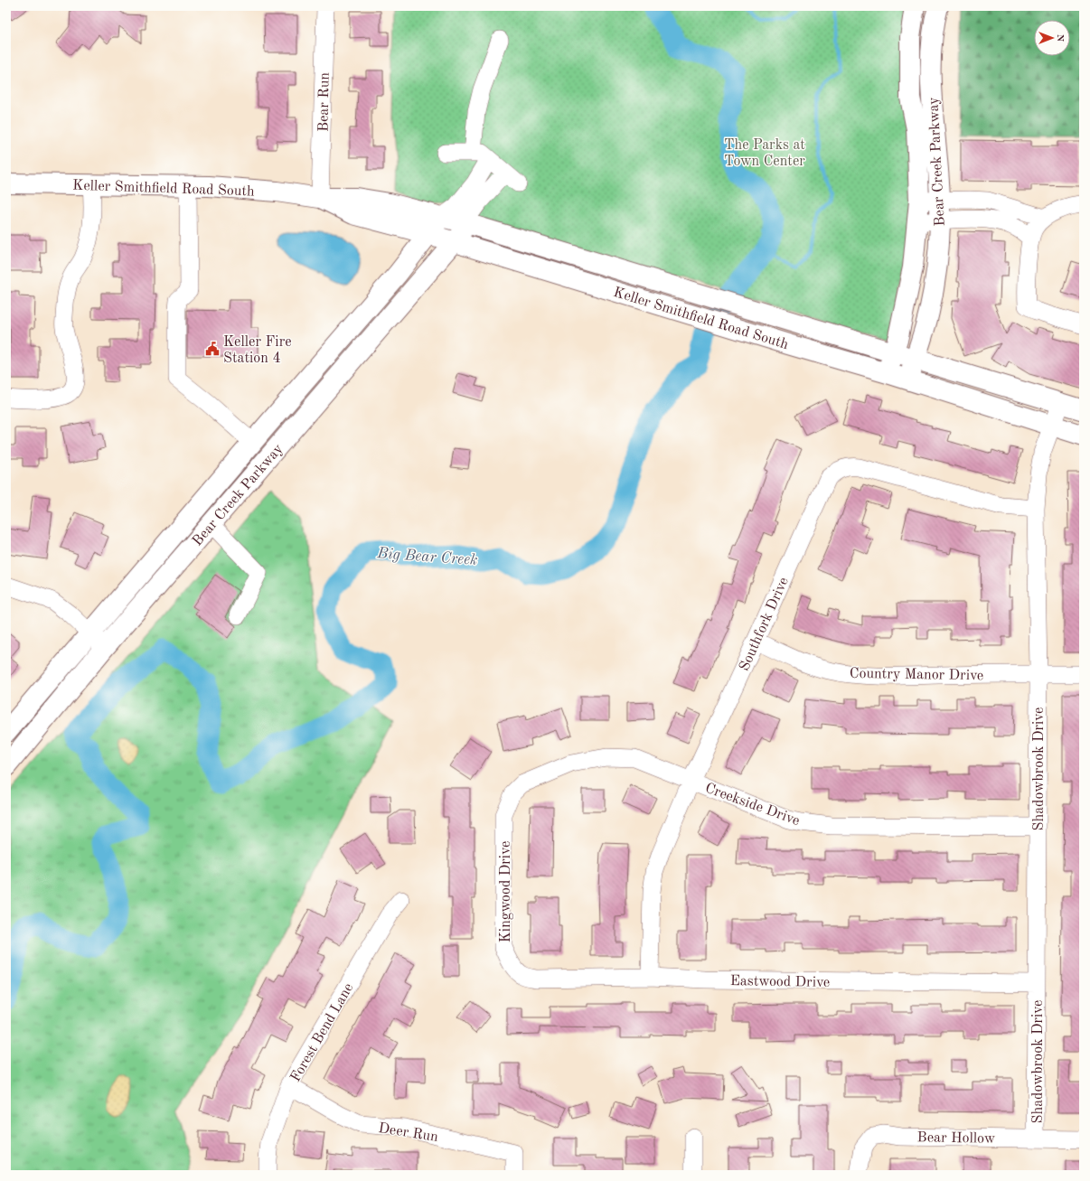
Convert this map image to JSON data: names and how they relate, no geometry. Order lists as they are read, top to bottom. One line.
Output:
{"streets":{"main road":["Bear Creek Parkway","Keller Smithfield Road South"],"street":["Bear Run","Southfork Drive","Country Manor Drive","Shadowbrook Drive","Creekside Drive","Kingwood Drive","Eastwood Drive","Forest Bend Lane","Deer Run","Bear Hollow"]},"crossings":[["Bear Run","Keller Smithfield Road South"],["Bear Creek Parkway","Keller Smithfield Road South"],["Keller Smithfield Road South","Shadowbrook Drive"],["Southfork Drive","Country Manor Drive"],["Southfork Drive","Shadowbrook Drive"],["Southfork Drive","Creekside Drive"],["Southfork Drive","Eastwood Drive"],["Country Manor Drive","Shadowbrook Drive"],["Shadowbrook Drive","Creekside Drive"],["Shadowbrook Drive","Eastwood Drive"],["Shadowbrook Drive","Bear Hollow"],["Creekside Drive","Kingwood Drive"],["Kingwood Drive","Eastwood Drive"],["Forest Bend Lane","Deer Run"]],"water":["Big Bear Creek"],"parks":["The Parks at Town Center"],"places":{"public building":["Keller Fire Station 4"]},"north":"right"}
